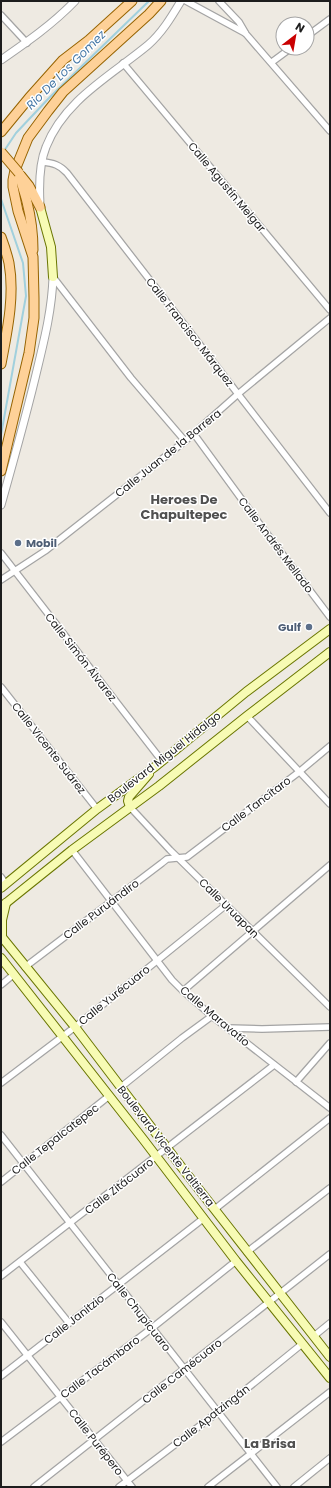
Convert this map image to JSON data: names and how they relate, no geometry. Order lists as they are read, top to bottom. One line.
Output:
{"streets":{"main road":["Boulevard Miguel Hidalgo","Boulevard Vicente Valtierra"],"street":["Calle Agustín Melgar","Calle Francisco Márquez","Calle Juan de la Barrera","Calle Andrés Mellado","Calle Simón Álvarez","Calle Vicente Suárez","Calle Tancítaro","Calle Uruapan","Calle Puruándiro","Calle Yurécuaro","Calle Maravatío","Calle Tepalcatepec","Calle Zitácuaro","Calle Chupícuaro","Calle Janitzio","Calle Tacámbaro","Calle Camécuaro","Calle Apatzingán","Calle Purépero"]},"crossings":[["Calle Francisco Márquez","Calle Juan de la Barrera"],["Calle Juan de la Barrera","Calle Andrés Mellado"],["Calle Juan de la Barrera","Calle Simón Álvarez"],["Calle Simón Álvarez","Boulevard Miguel Hidalgo"],["Calle Vicente Suárez","Boulevard Miguel Hidalgo"],["Boulevard Miguel Hidalgo","Calle Uruapan"],["Boulevard Miguel Hidalgo","Calle Maravatío"],["Calle Tancítaro","Calle Uruapan"],["Calle Tancítaro","Calle Puruándiro"],["Calle Uruapan","Calle Puruándiro"],["Calle Uruapan","Calle Yurécuaro"],["Calle Puruándiro","Calle Maravatío"],["Calle Puruándiro","Boulevard Vicente Valtierra"],["Calle Yurécuaro","Calle Maravatío"],["Calle Yurécuaro","Boulevard Vicente Valtierra"],["Calle Maravatío","Calle Zitácuaro"],["Calle Tepalcatepec","Boulevard Vicente Valtierra"],["Calle Tepalcatepec","Calle Chupícuaro"],["Boulevard Vicente Valtierra","Calle Zitácuaro"],["Boulevard Vicente Valtierra","Calle Janitzio"],["Boulevard Vicente Valtierra","Calle Tacámbaro"],["Boulevard Vicente Valtierra","Calle Camécuaro"],["Boulevard Vicente Valtierra","Calle Apatzingán"],["Calle Zitácuaro","Calle Chupícuaro"],["Calle Chupícuaro","Calle Janitzio"],["Calle Chupícuaro","Calle Tacámbaro"],["Calle Chupícuaro","Calle Camécuaro"],["Calle Chupícuaro","Calle Apatzingán"],["Calle Janitzio","Calle Purépero"],["Calle Tacámbaro","Calle Purépero"],["Calle Camécuaro","Calle Purépero"],["Calle Apatzingán","Calle Purépero"]],"districts":["Heroes De Chapultepec","La Brisa"],"water":["Rio De Los Gomez"],"places":["Mobil","Gulf"],"north":"top right"}
